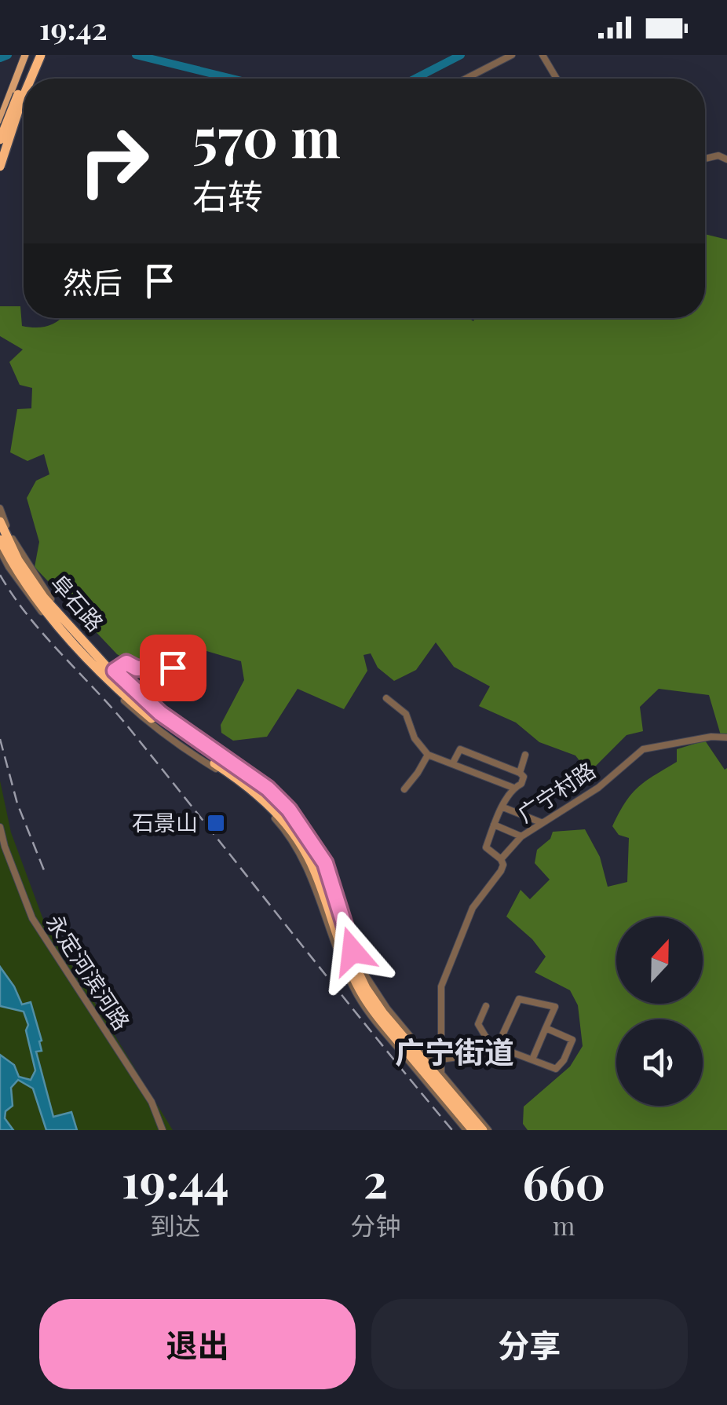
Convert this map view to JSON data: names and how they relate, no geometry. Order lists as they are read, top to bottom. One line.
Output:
{"streets":{"highway":["阜石路"],"street":["广宁村路","永定河滨河路"]},"districts":["广宁街道"],"places":{"transit":["石景山"]},"north":"top","page":{"status":"19:42","turn":["570 m","右转"],"then":"然后","eta":["19:44","到达","2","分钟","660","m"],"buttons":["退出","分享"]}}
